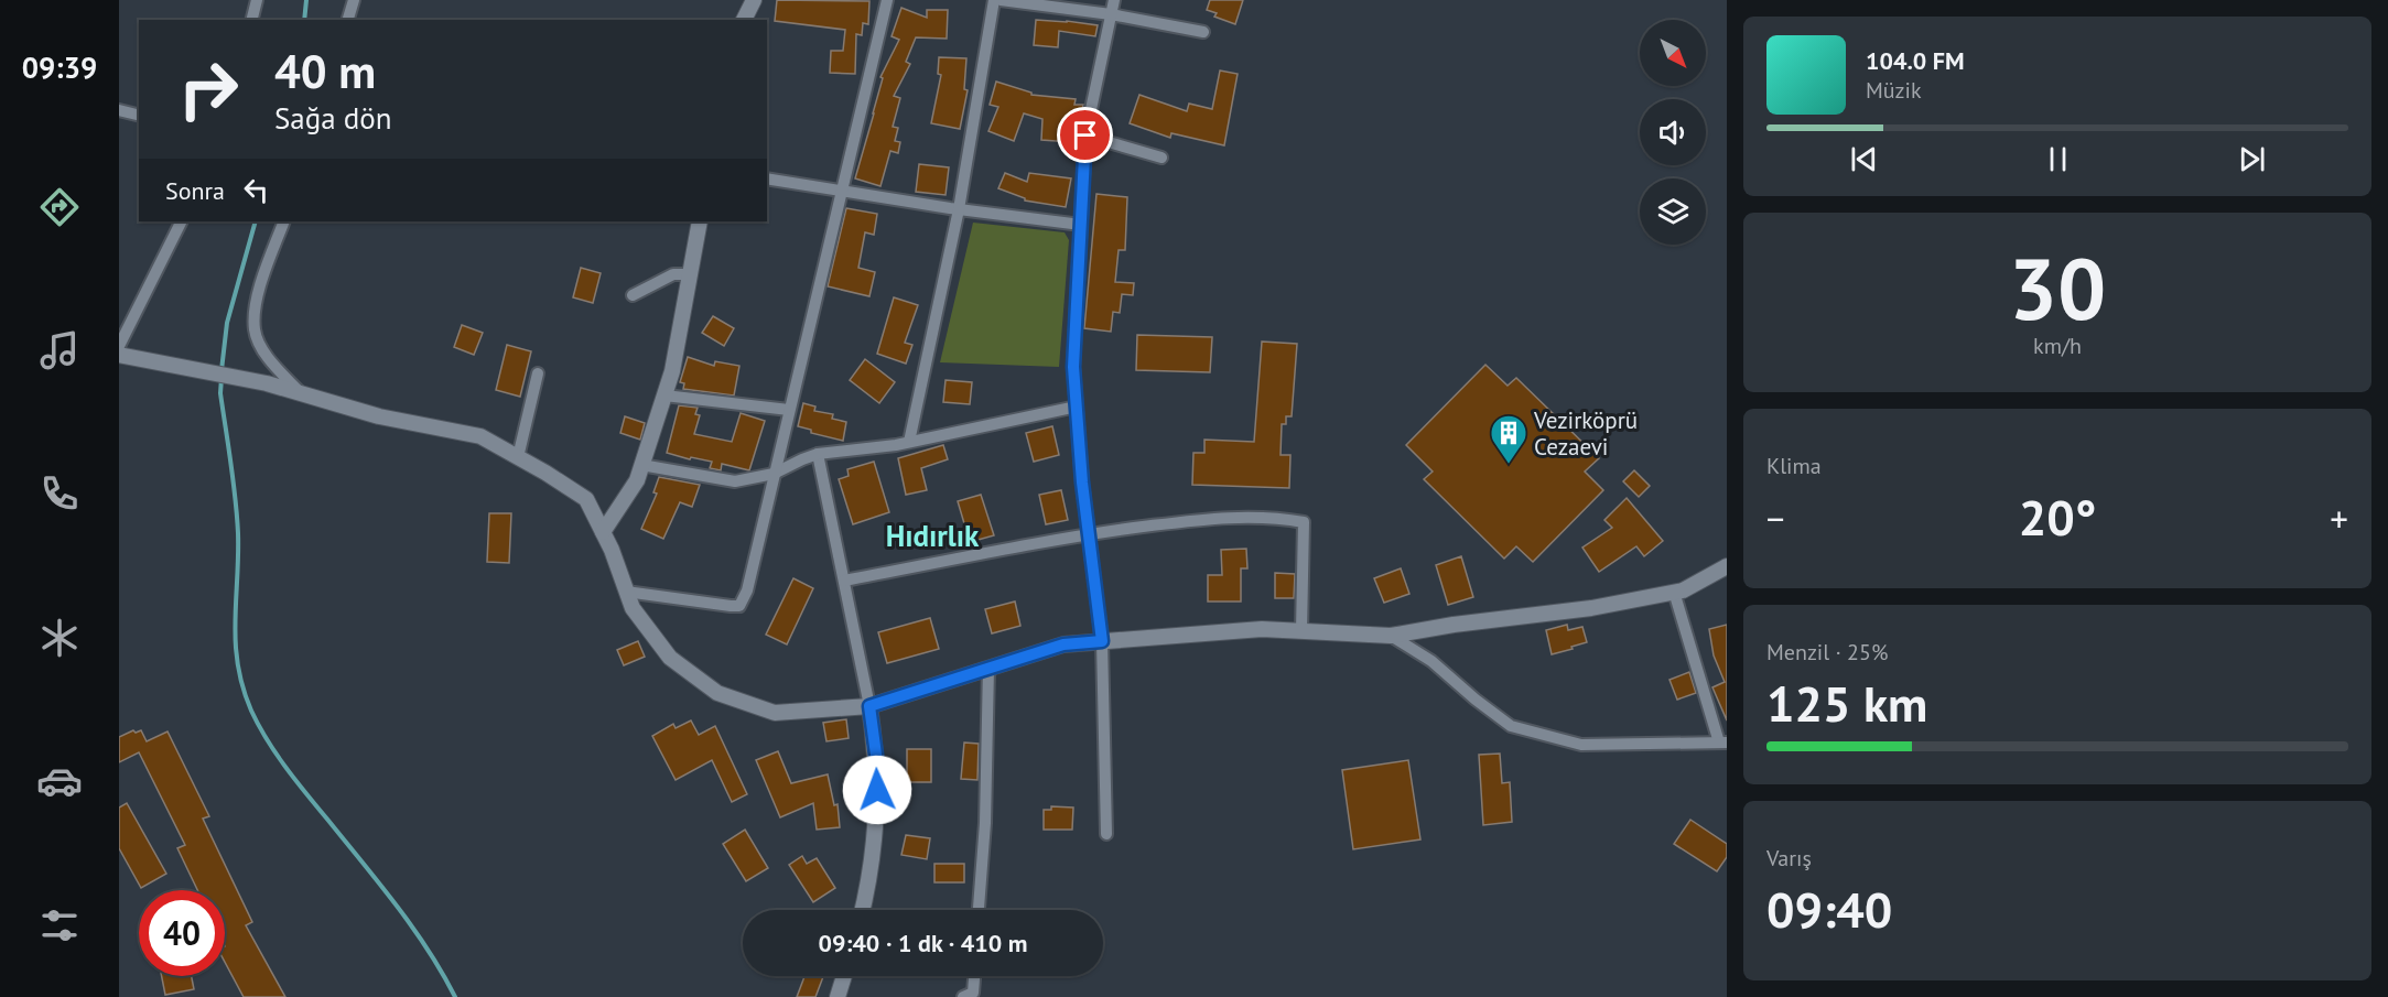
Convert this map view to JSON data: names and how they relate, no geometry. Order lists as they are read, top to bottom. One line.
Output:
{"districts":["Hıdırlık"],"places":{"building":["Vezirköprü Cezaevi"]},"north":"bottom right","page":{"tabs":"09:39","turn":["40 m","Sağa dön"],"song":["104.0 FM","Müzik"],"then":"Sonra","tile":[["30","km/h"],"Klima",["Menzil · 25%","125 km"],["Varış","09:40"]],"heat":["−","20°","+"],"limit":"40","trip":"09:40 · 1 dk · 410 m"}}
